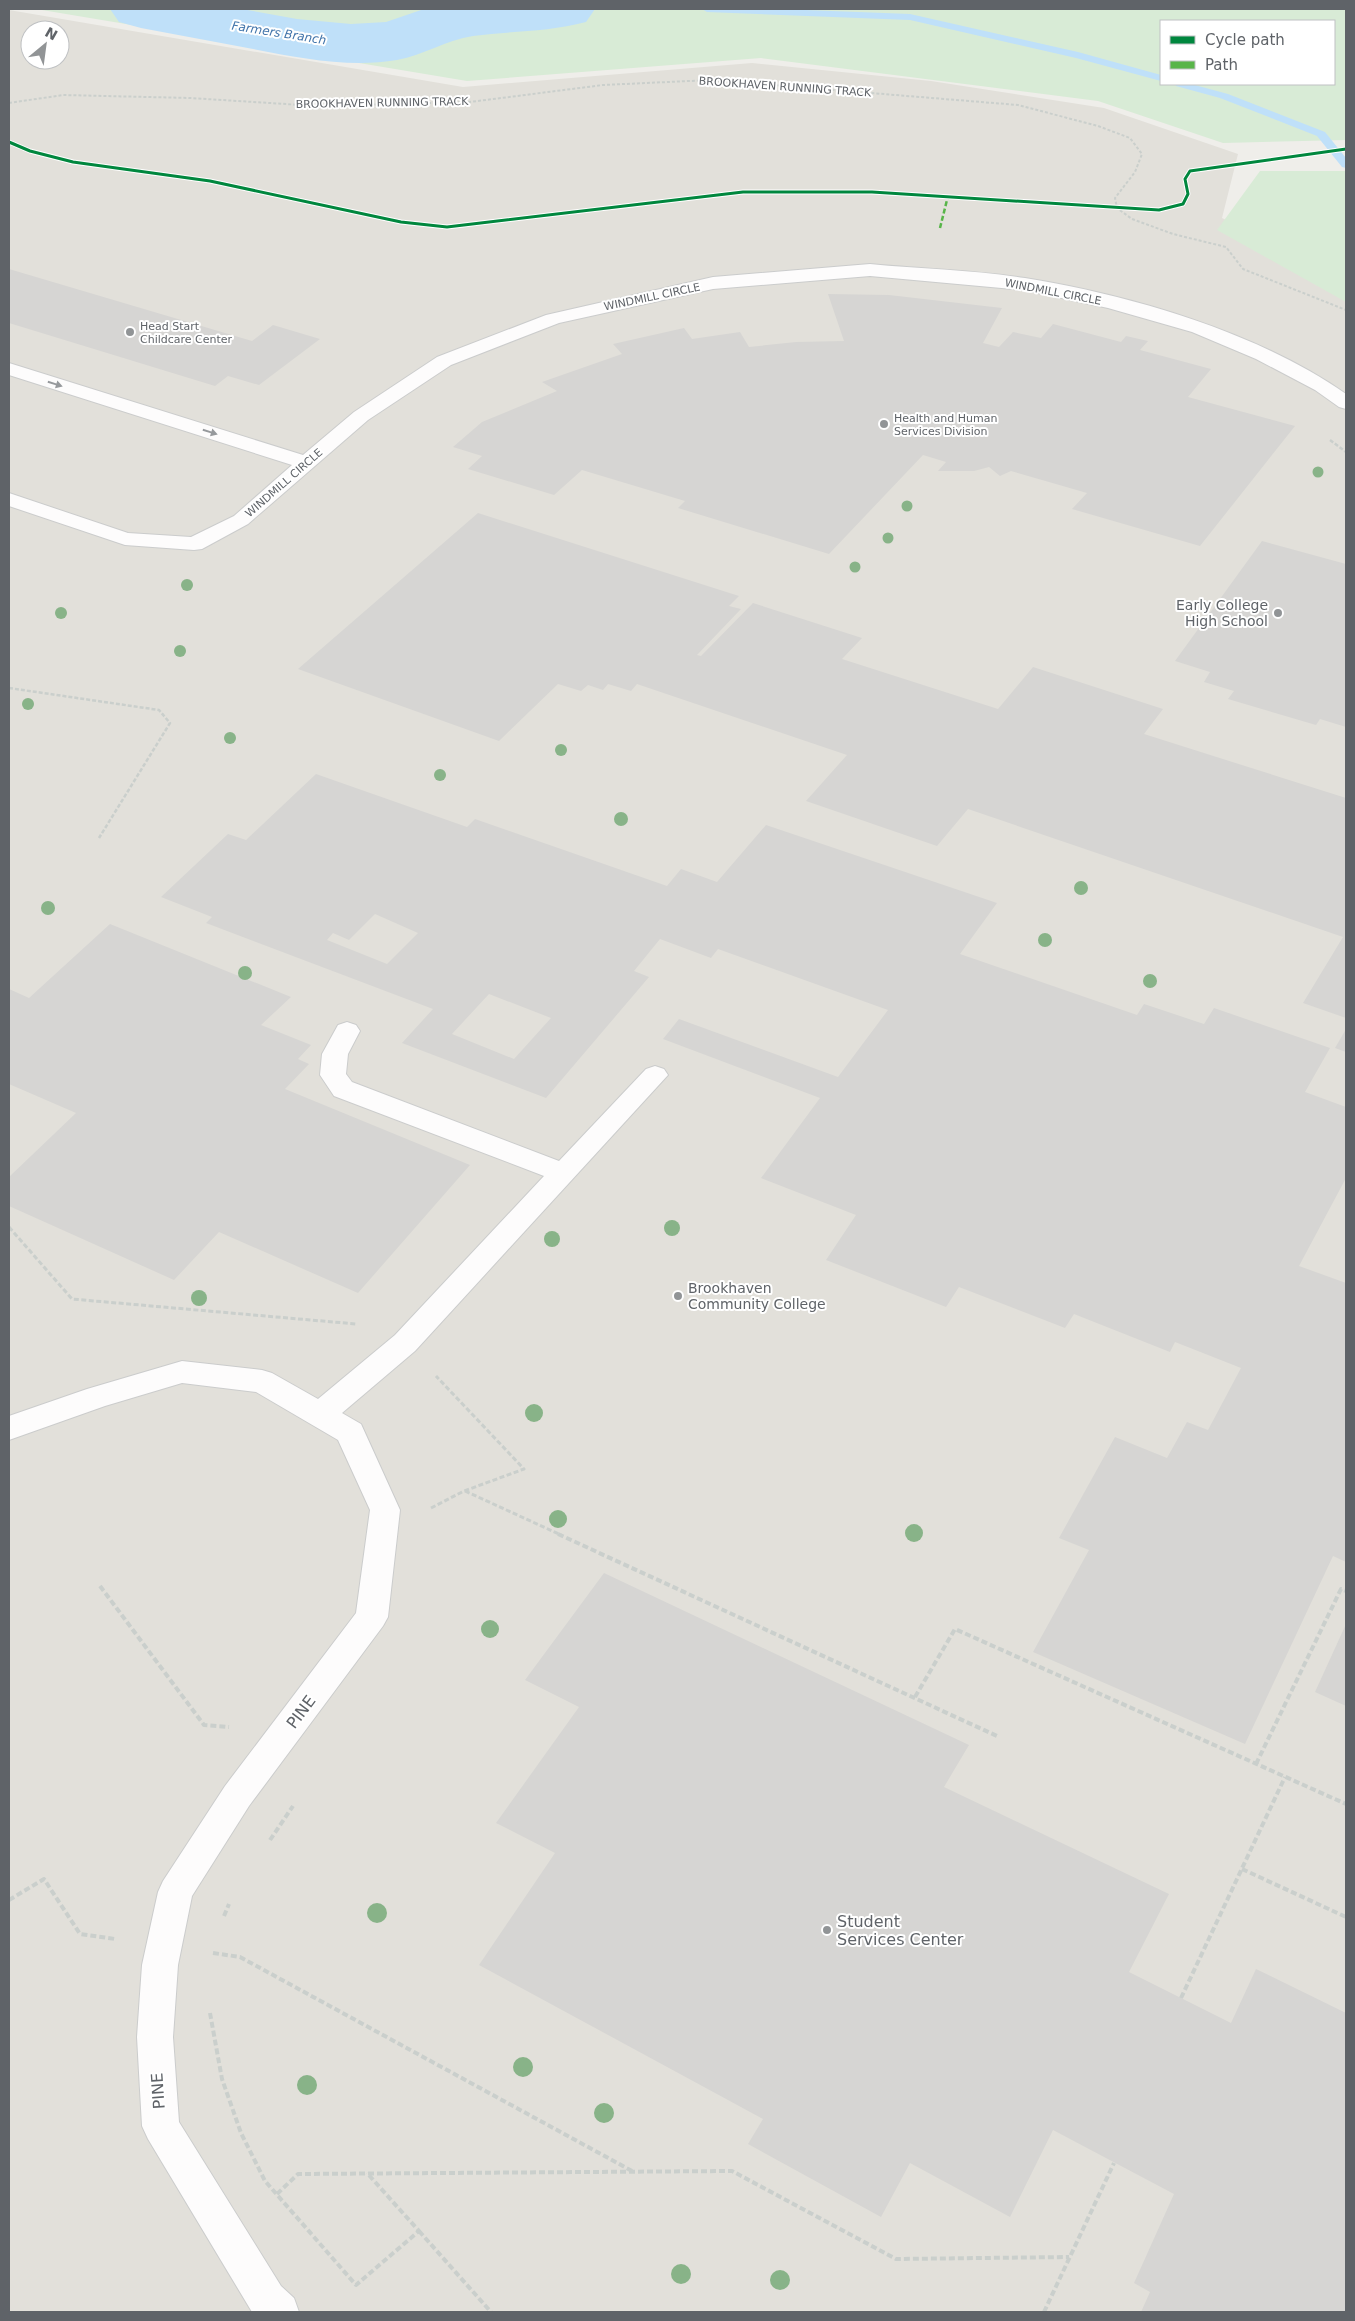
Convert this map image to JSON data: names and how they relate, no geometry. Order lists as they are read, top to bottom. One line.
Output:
{"streets":{"lane":["WINDMILL CIRCLE","PINE"],"path":["BROOKHAVEN RUNNING TRACK"]},"water":["Farmers Branch"],"places":["Head Start Childcare Center","Health and Human Services Division","Early College High School","Brookhaven Community College","Student Services Center"],"legend":["Cycle path","Path"],"north":"top right"}
